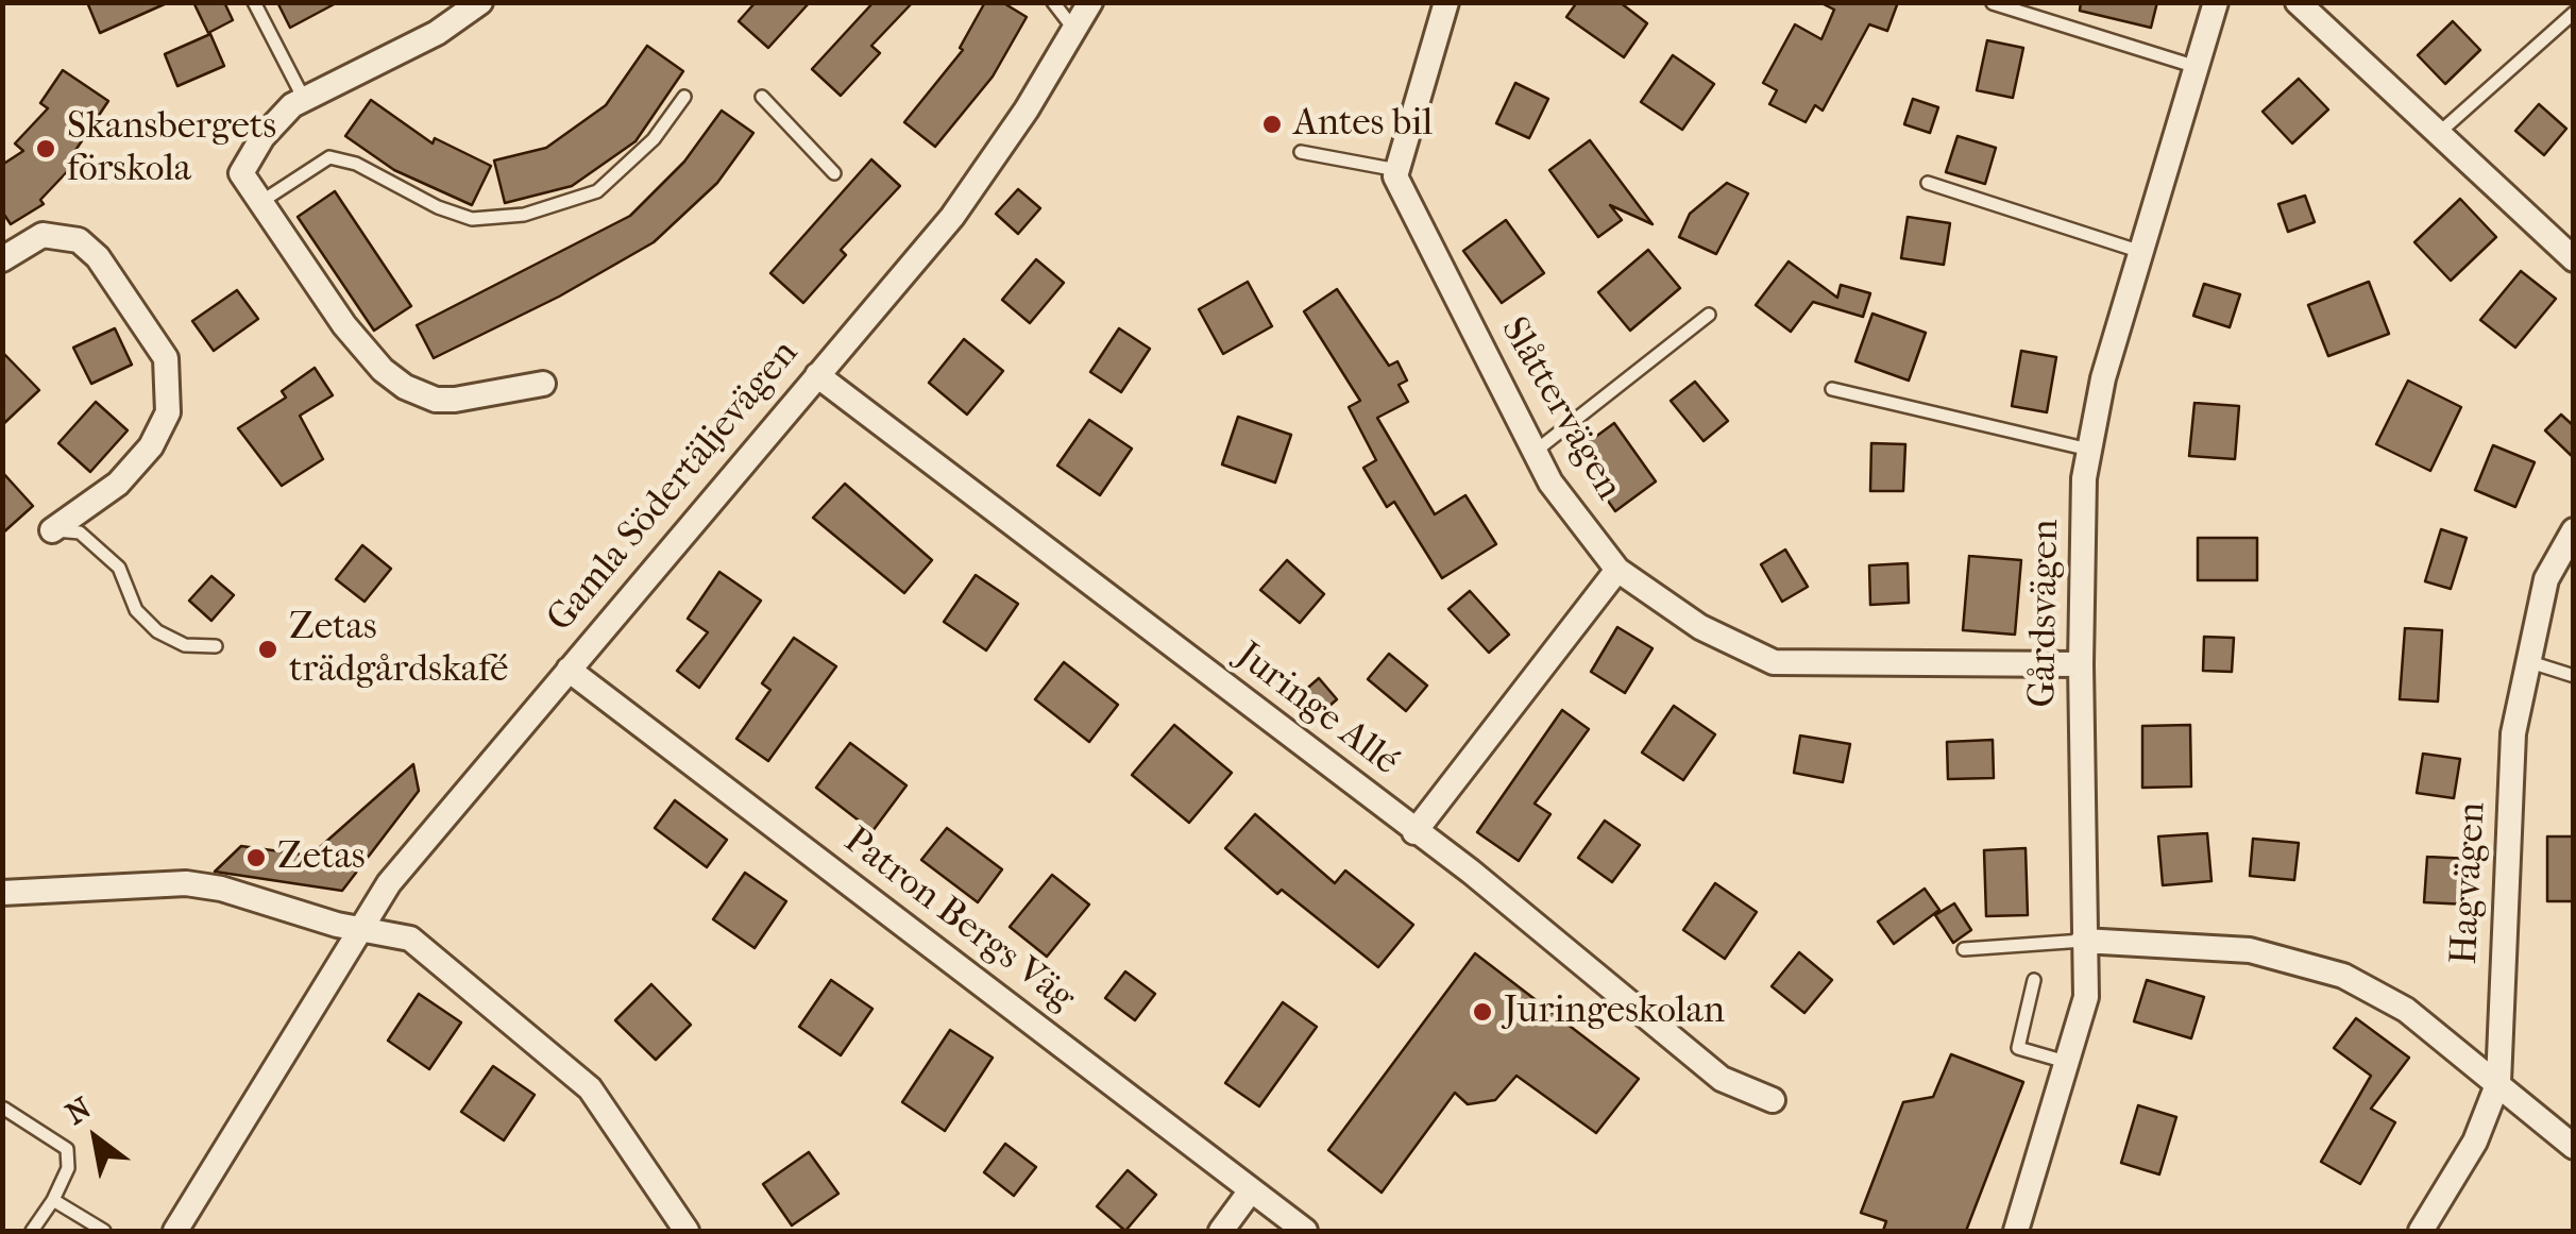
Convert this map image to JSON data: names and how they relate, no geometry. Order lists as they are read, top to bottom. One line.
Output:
{"streets":{"street":["Slåttervägen","Gamla Södertäljevägen","Gårdsvägen","Juringe Allé","Hagvägen","Patron Bergs Väg"]},"crossings":[["Slåttervägen","Gårdsvägen"],["Gamla Södertäljevägen","Juringe Allé"],["Gamla Södertäljevägen","Patron Bergs Väg"]],"places":["Antes bil","Skansbergets förskola","Zetas trädgårdskafé","Zetas","Juringeskolan"],"north":"top left"}
